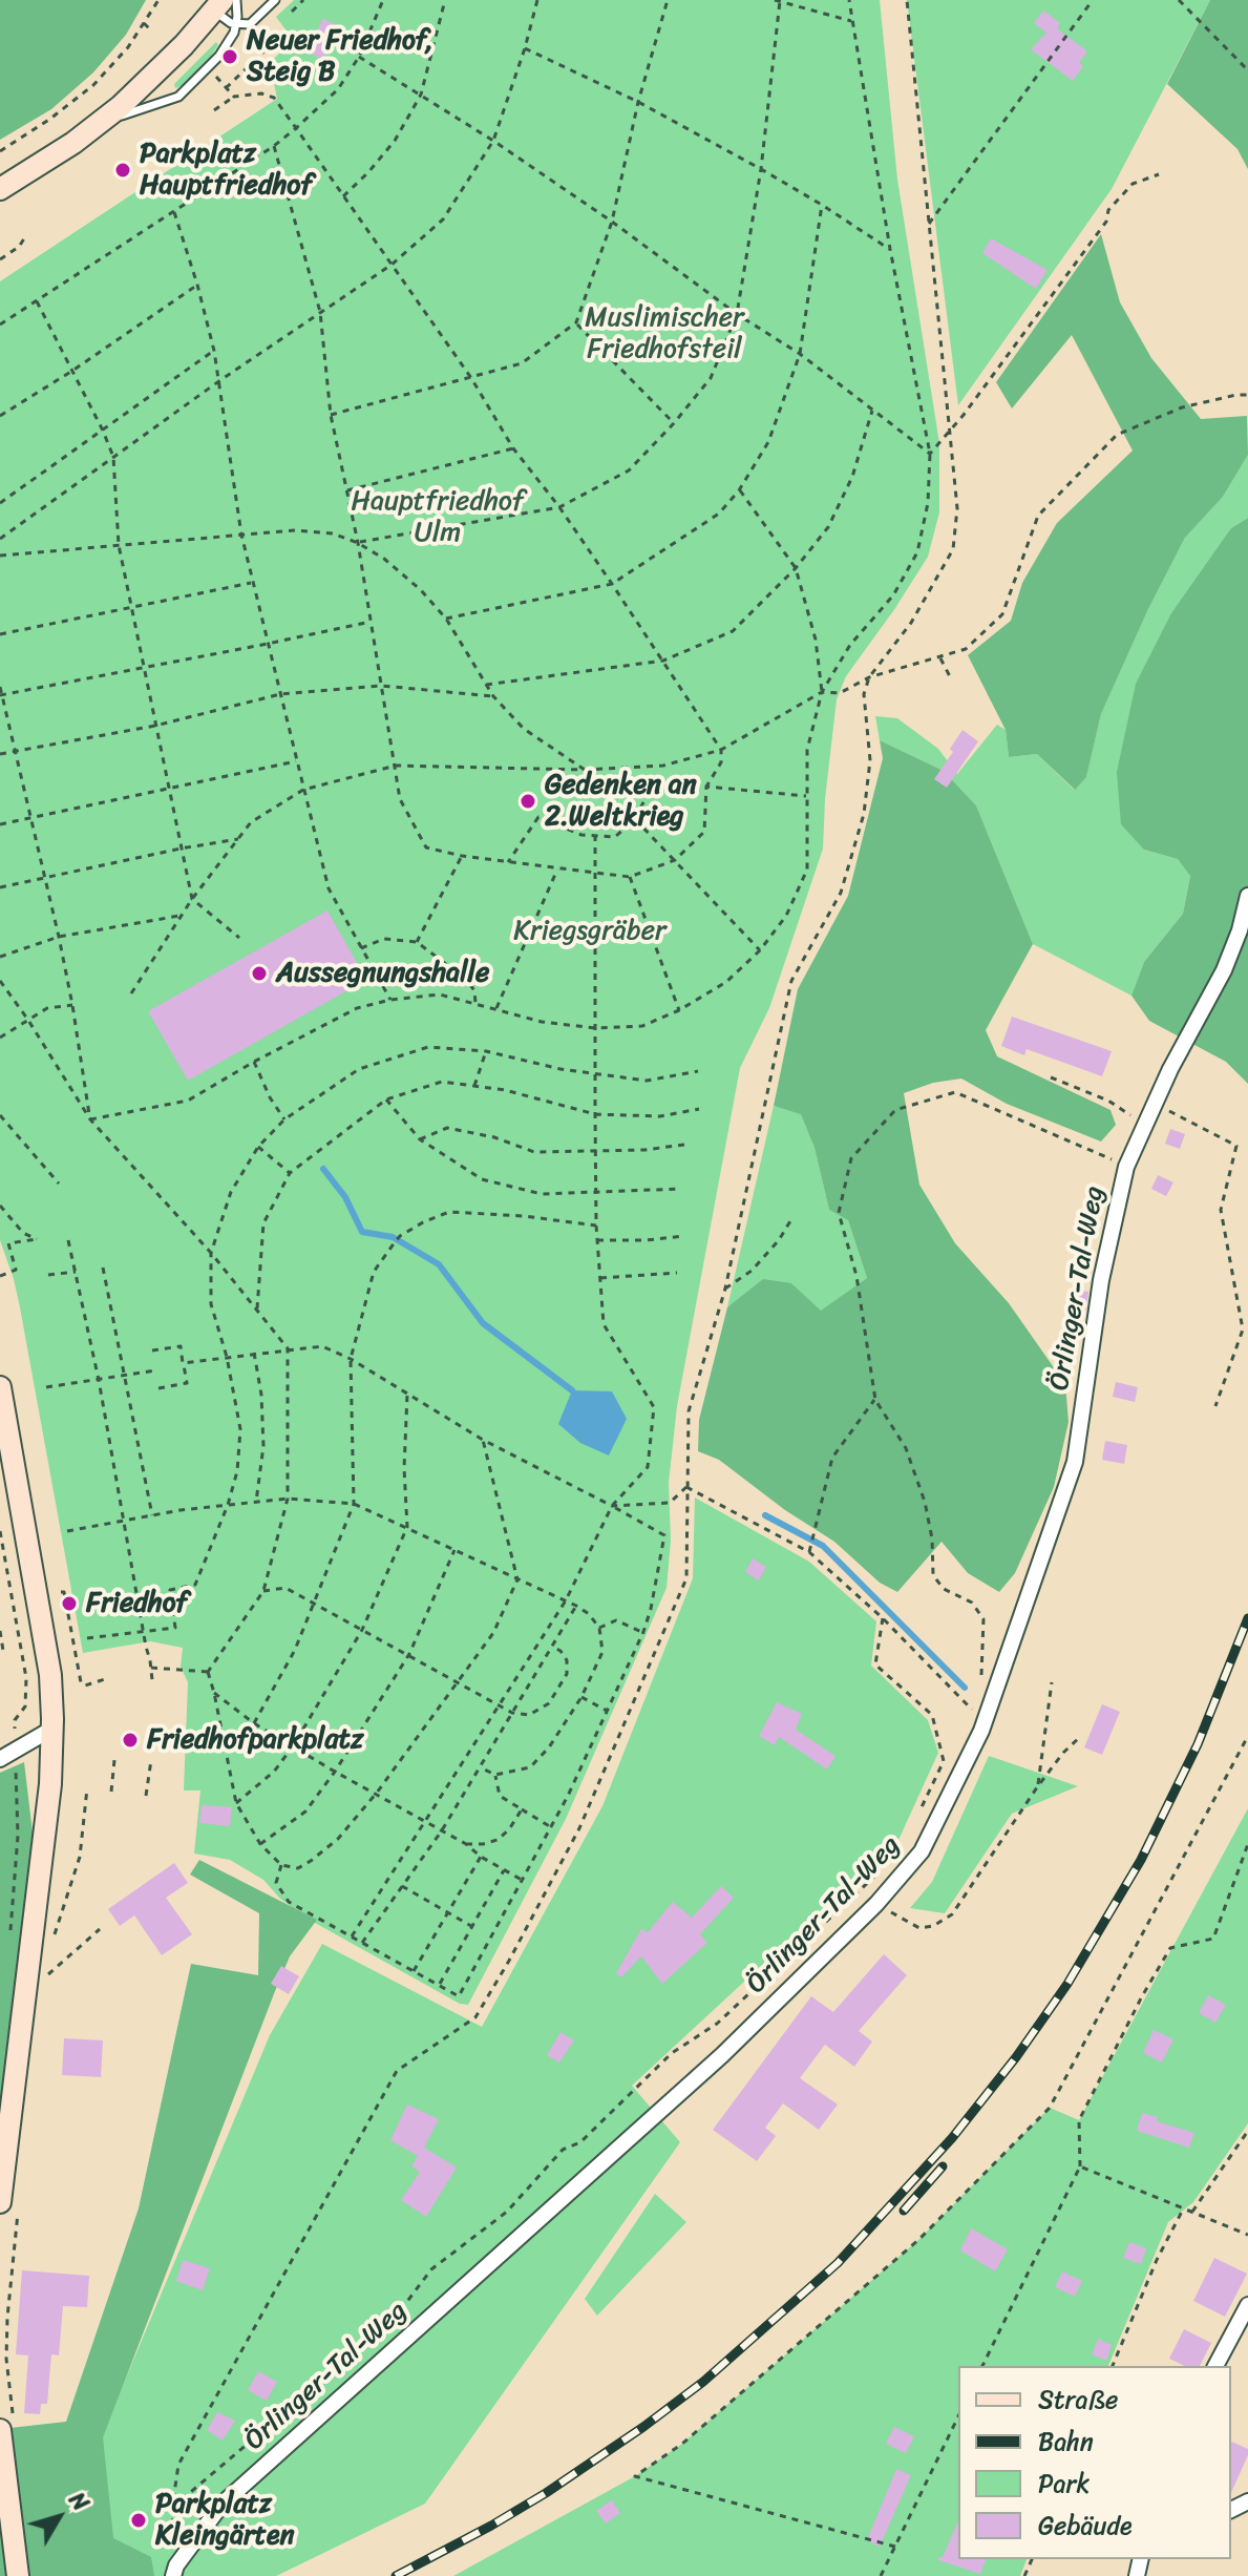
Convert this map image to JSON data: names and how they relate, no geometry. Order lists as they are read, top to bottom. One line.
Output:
{"streets":{"street":["Örlinger-Tal-Weg"]},"parks":["Muslimischer Friedhofsteil","Hauptfriedhof Ulm","Kriegsgräber"],"places":["Neuer Friedhof, Steig B","Parkplatz Hauptfriedhof","Gedenken an 2.Weltkrieg","Aussegnungshalle","Friedhof","Friedhofparkplatz","Parkplatz Kleingärten"],"legend":["Straße","Bahn","Park","Gebäude"],"north":"top right"}
